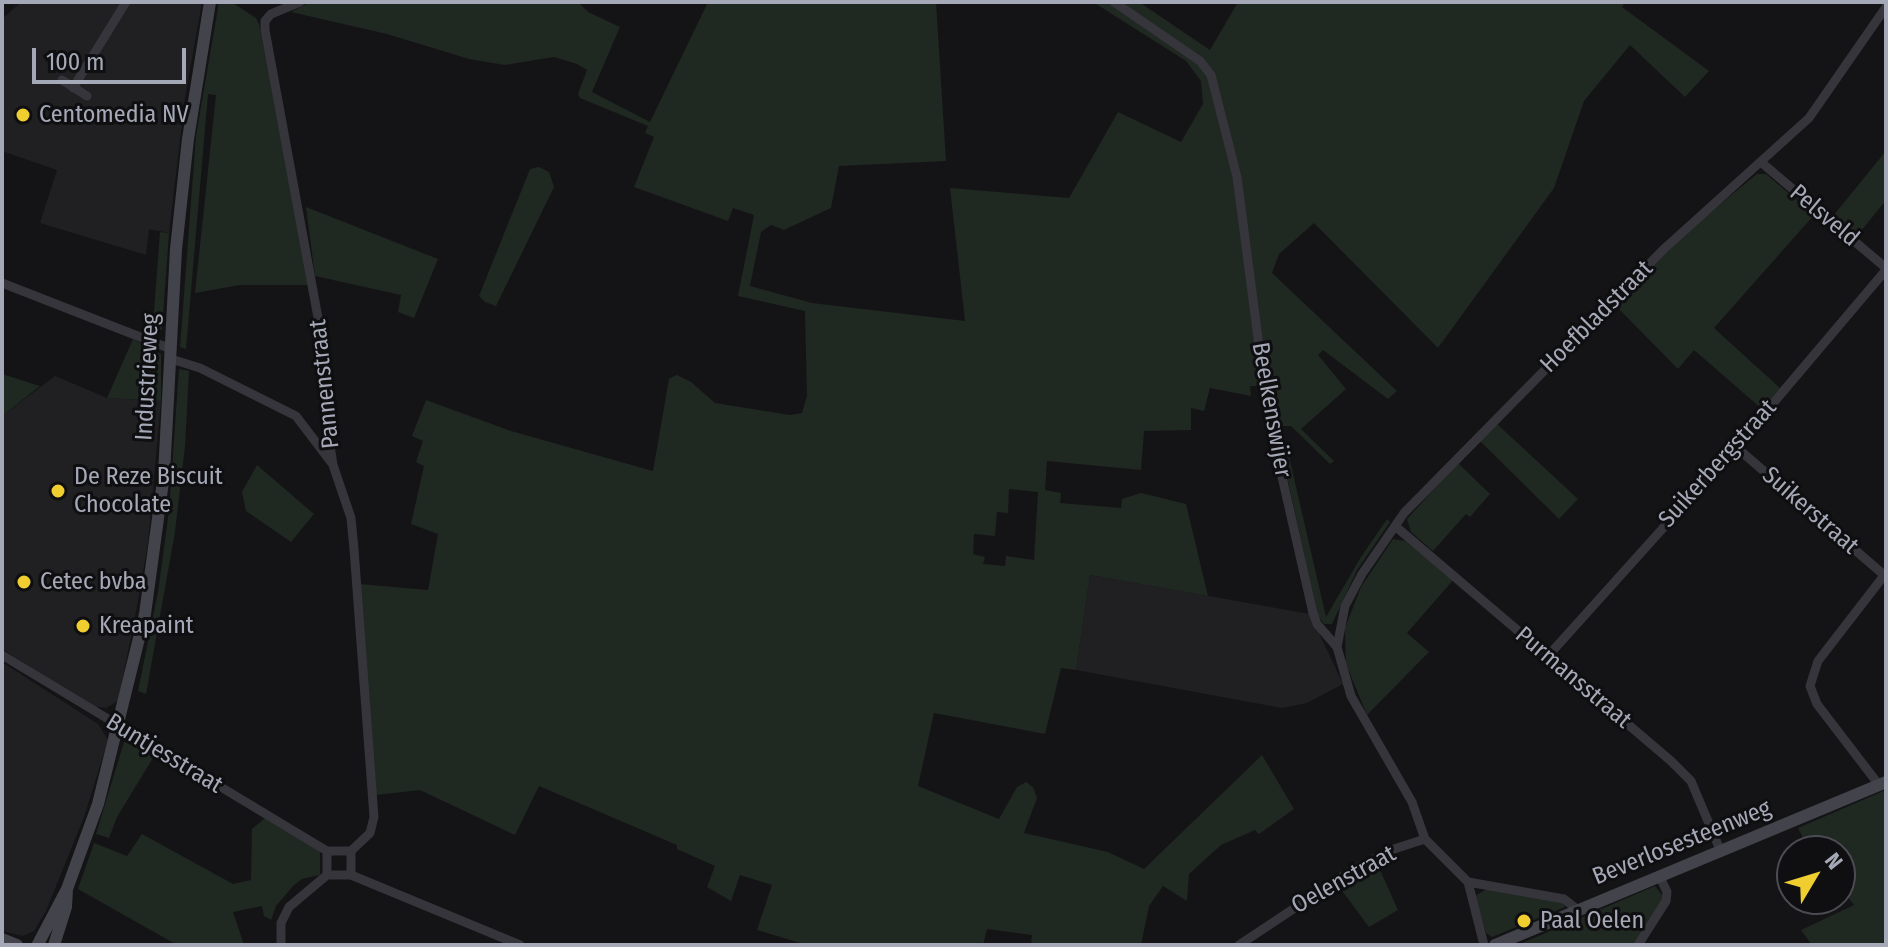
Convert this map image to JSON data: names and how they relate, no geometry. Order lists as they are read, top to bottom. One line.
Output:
{"streets":{"main road":["Industrieweg","Beverlosesteenweg"],"street":["Pelsveld","Hoefbladstraat","Pannenstraat","Beelkenswijer","Suikerbergstraat","Suikerstraat","Purmansstraat","Buntjesstraat","Oelenstraat"]},"crossings":[["Pelsveld","Hoefbladstraat"],["Pelsveld","Suikerbergstraat"],["Hoefbladstraat","Beelkenswijer"],["Hoefbladstraat","Purmansstraat"],["Industrieweg","Buntjesstraat"],["Beelkenswijer","Oelenstraat"],["Suikerbergstraat","Suikerstraat"],["Suikerbergstraat","Purmansstraat"],["Purmansstraat","Beverlosesteenweg"]],"places":["Centomedia NV","De Reze Biscuit Chocolate","Cetec bvba","Kreapaint","Paal Oelen"],"scale_bar":"100 m","north":"top right"}
